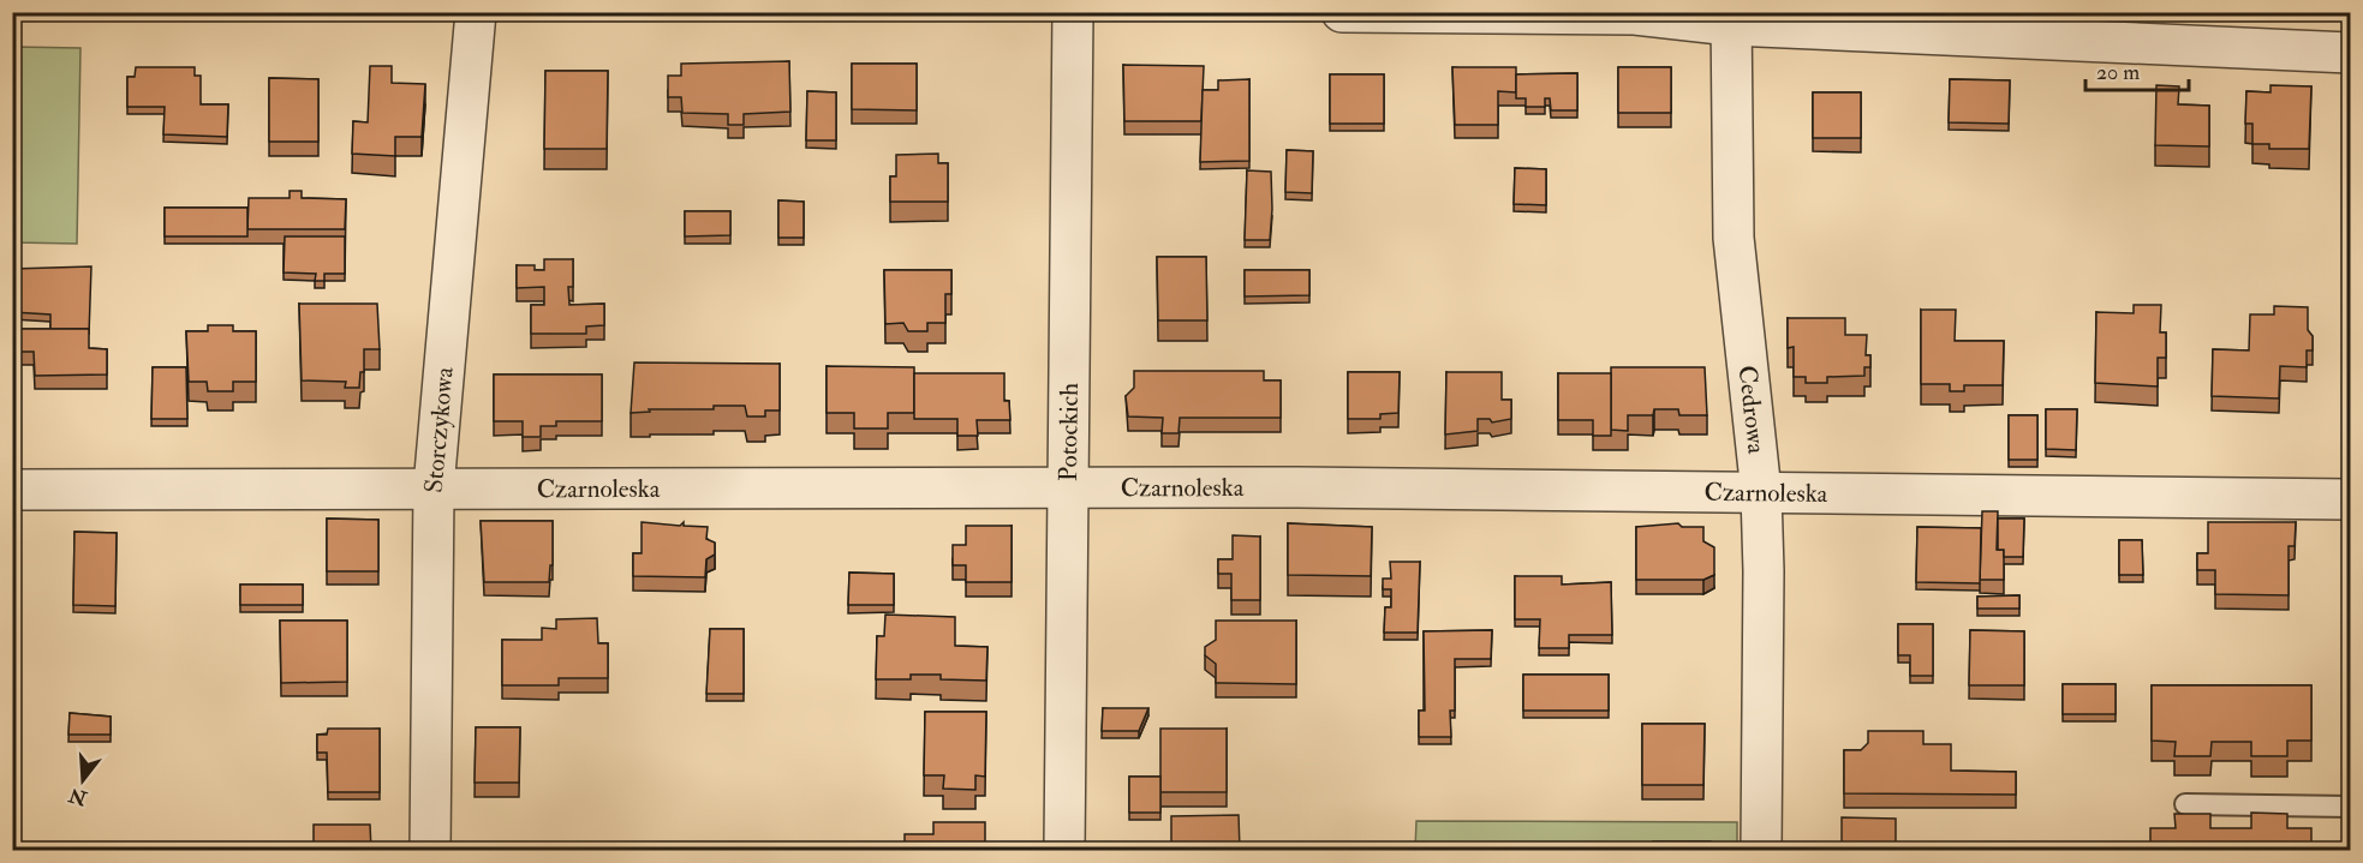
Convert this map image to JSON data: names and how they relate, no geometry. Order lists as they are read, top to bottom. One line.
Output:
{"streets":{"street":["Cedrowa","Storczykowa","Potockich","Czarnoleska"]},"crossings":[["Cedrowa","Czarnoleska"],["Storczykowa","Czarnoleska"],["Potockich","Czarnoleska"]],"scale_bar":"20 m","north":"bottom"}
